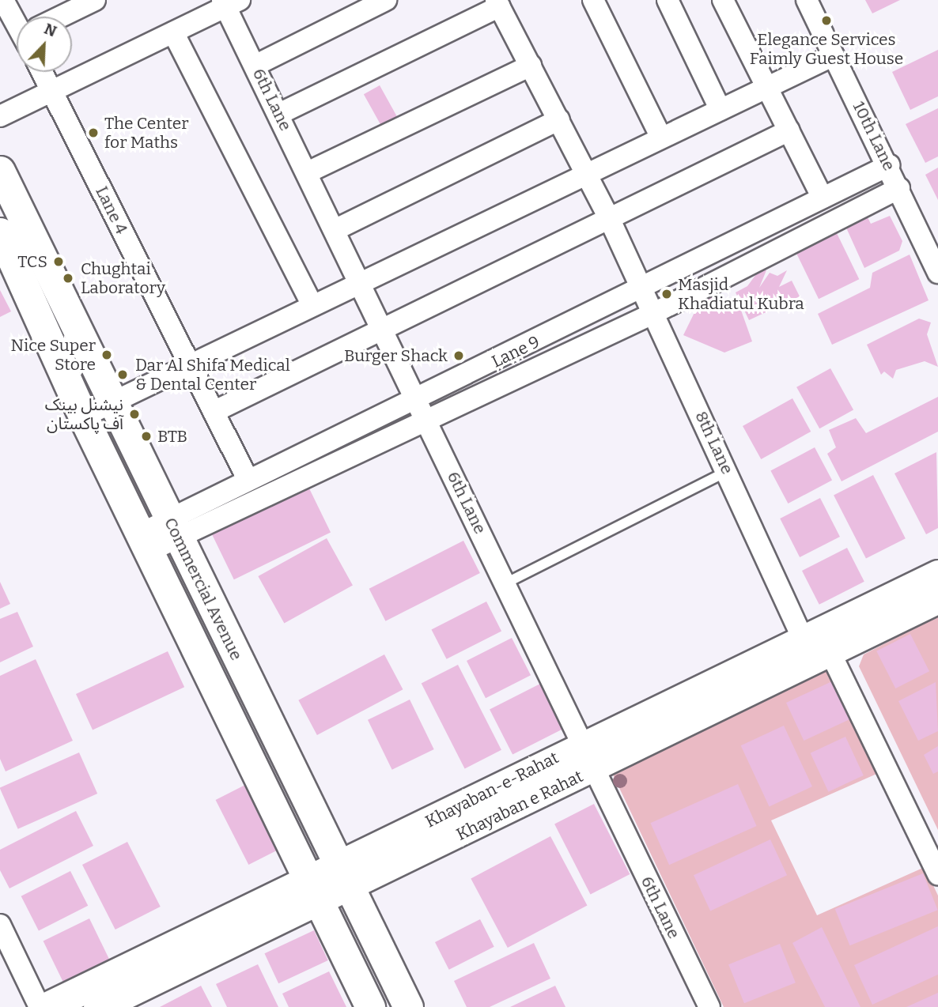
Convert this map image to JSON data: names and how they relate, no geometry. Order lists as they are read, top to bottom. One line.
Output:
{"streets":{"main road":["Commercial Avenue","Khayaban e Rahat"],"street":["6th Lane","10th Lane","Lane 4","Lane 9","8th Lane"]},"crossings":[["6th Lane","Lane 9"],["6th Lane","Khayaban e Rahat"],["10th Lane","Lane 9"],["Lane 4","Lane 9"],["Lane 9","8th Lane"],["Lane 9","Commercial Avenue"],["Commercial Avenue","Khayaban e Rahat"]],"places":["Elegance Services Faimly Guest House","The Center for Maths","TCS","Chughtai Laboratory","Masjid Khadiatul Kubra","Nice Super Store","Burger Shack","Dar Al Shifa Medical & Dental Center","نیشنل بینک آف پاکستان","BTB"],"north":"top right"}
